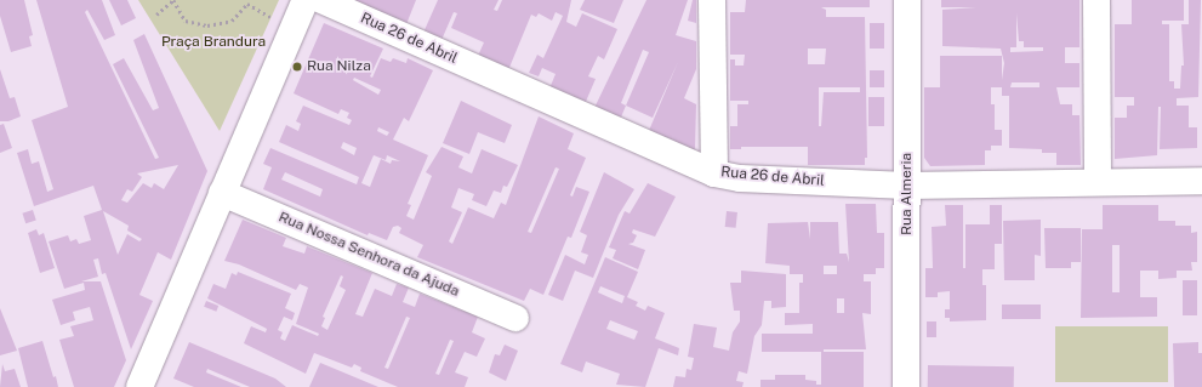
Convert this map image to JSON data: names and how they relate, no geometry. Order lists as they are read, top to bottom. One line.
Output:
{"streets":{"street":["Rua 26 de Abril","Rua Almeria","Rua Nossa Senhora da Ajuda"]},"crossings":[["Rua 26 de Abril","Rua Almeria"]],"parks":["Praça Brandura"],"places":["Rua Nilza"]}
